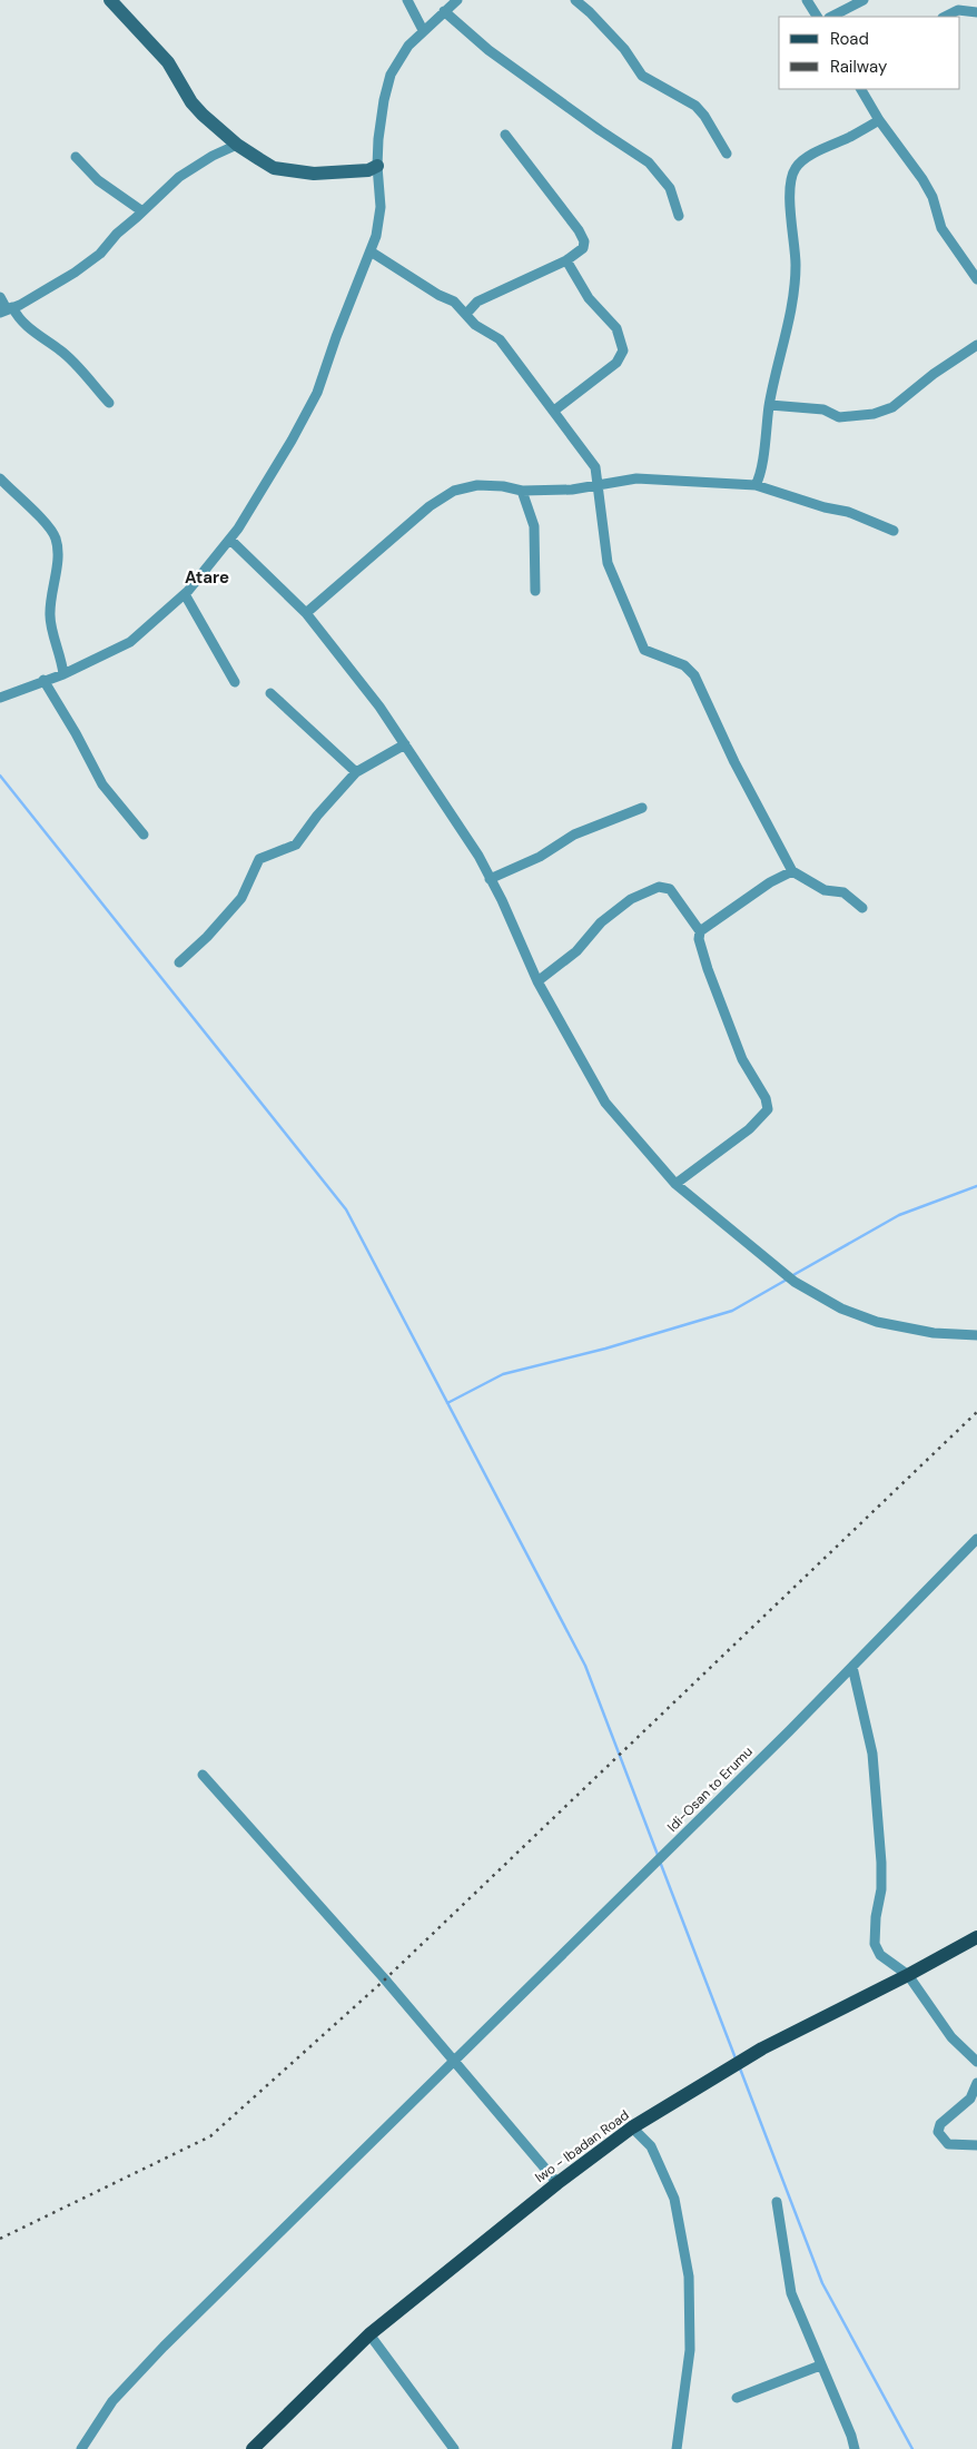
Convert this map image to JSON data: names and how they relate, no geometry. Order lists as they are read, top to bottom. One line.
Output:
{"streets":{"main road":["Iwo - Ibadan Road"],"street":["Idi-Osan to Erumu"]},"districts":["Atare"],"legend":["Road","Railway"]}
